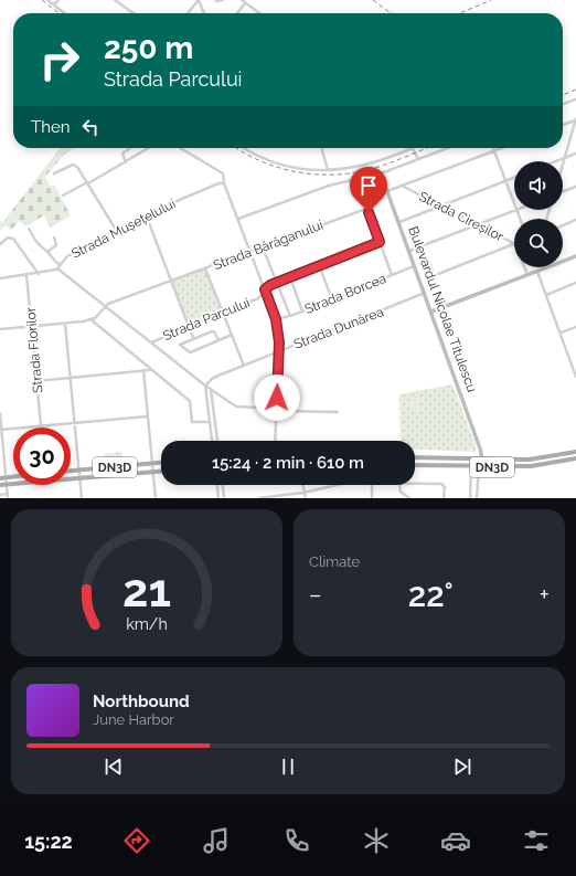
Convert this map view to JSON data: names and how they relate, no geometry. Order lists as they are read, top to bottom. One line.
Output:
{"streets":{"main road":["Bulevardul Nicolae Titulescu","DN3D"],"street":["Strada Cireșilor","Strada Mușețelului","Strada Bărăganului","Strada Borcea","Strada Parcului","Strada Dunărea","Strada Florilor"]},"crossings":[["Strada Mușețelului","Strada Florilor"],["Strada Bărăganului","Strada Borcea"],["Strada Bărăganului","Strada Parcului"],["Strada Borcea","Bulevardul Nicolae Titulescu"],["Bulevardul Nicolae Titulescu","Strada Dunărea"],["Bulevardul Nicolae Titulescu","DN3D"]],"page":{"turn":["250 m","Strada Parcului"],"then":"Then","limit":"30","trip":"15:24 · 2 min · 610 m","tile":"Climate","heat":["−","22°","+"],"song":["Northbound","June Harbor"],"tabs":"15:22","gauge":["21","km/h"]}}
